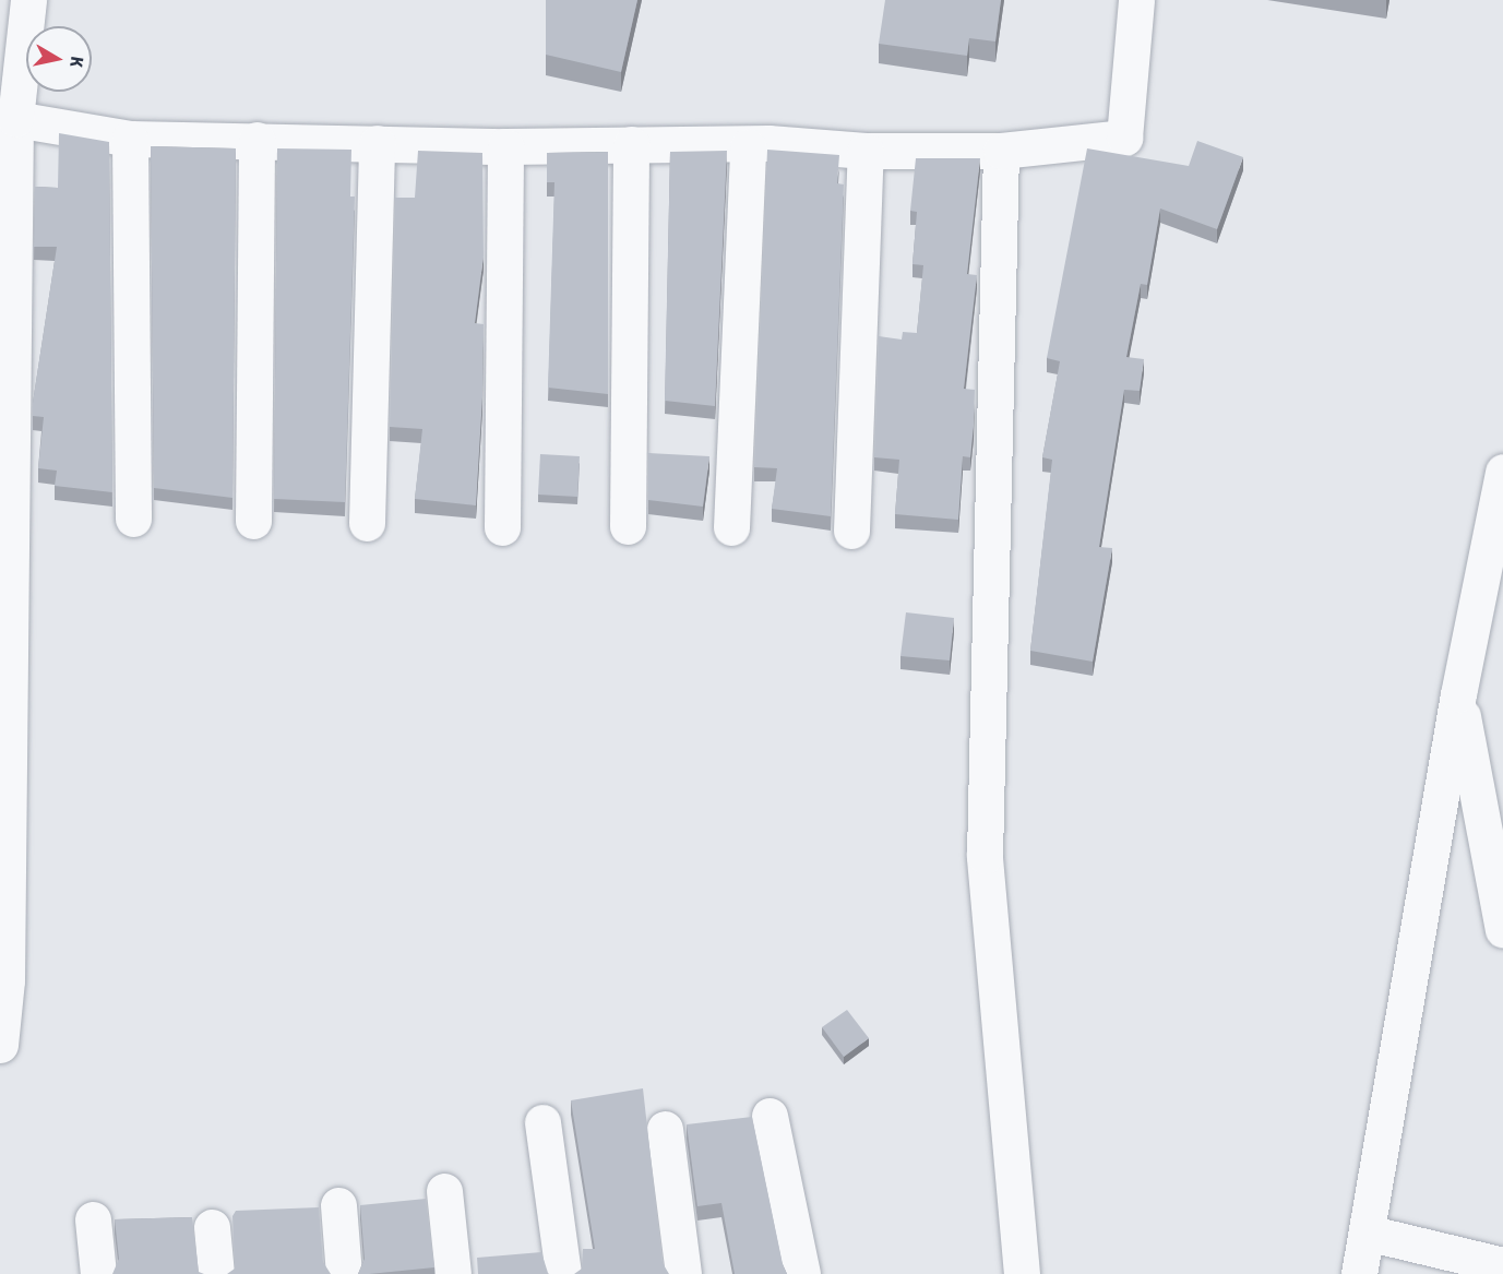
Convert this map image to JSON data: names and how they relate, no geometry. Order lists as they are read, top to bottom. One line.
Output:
{"north":"right"}
